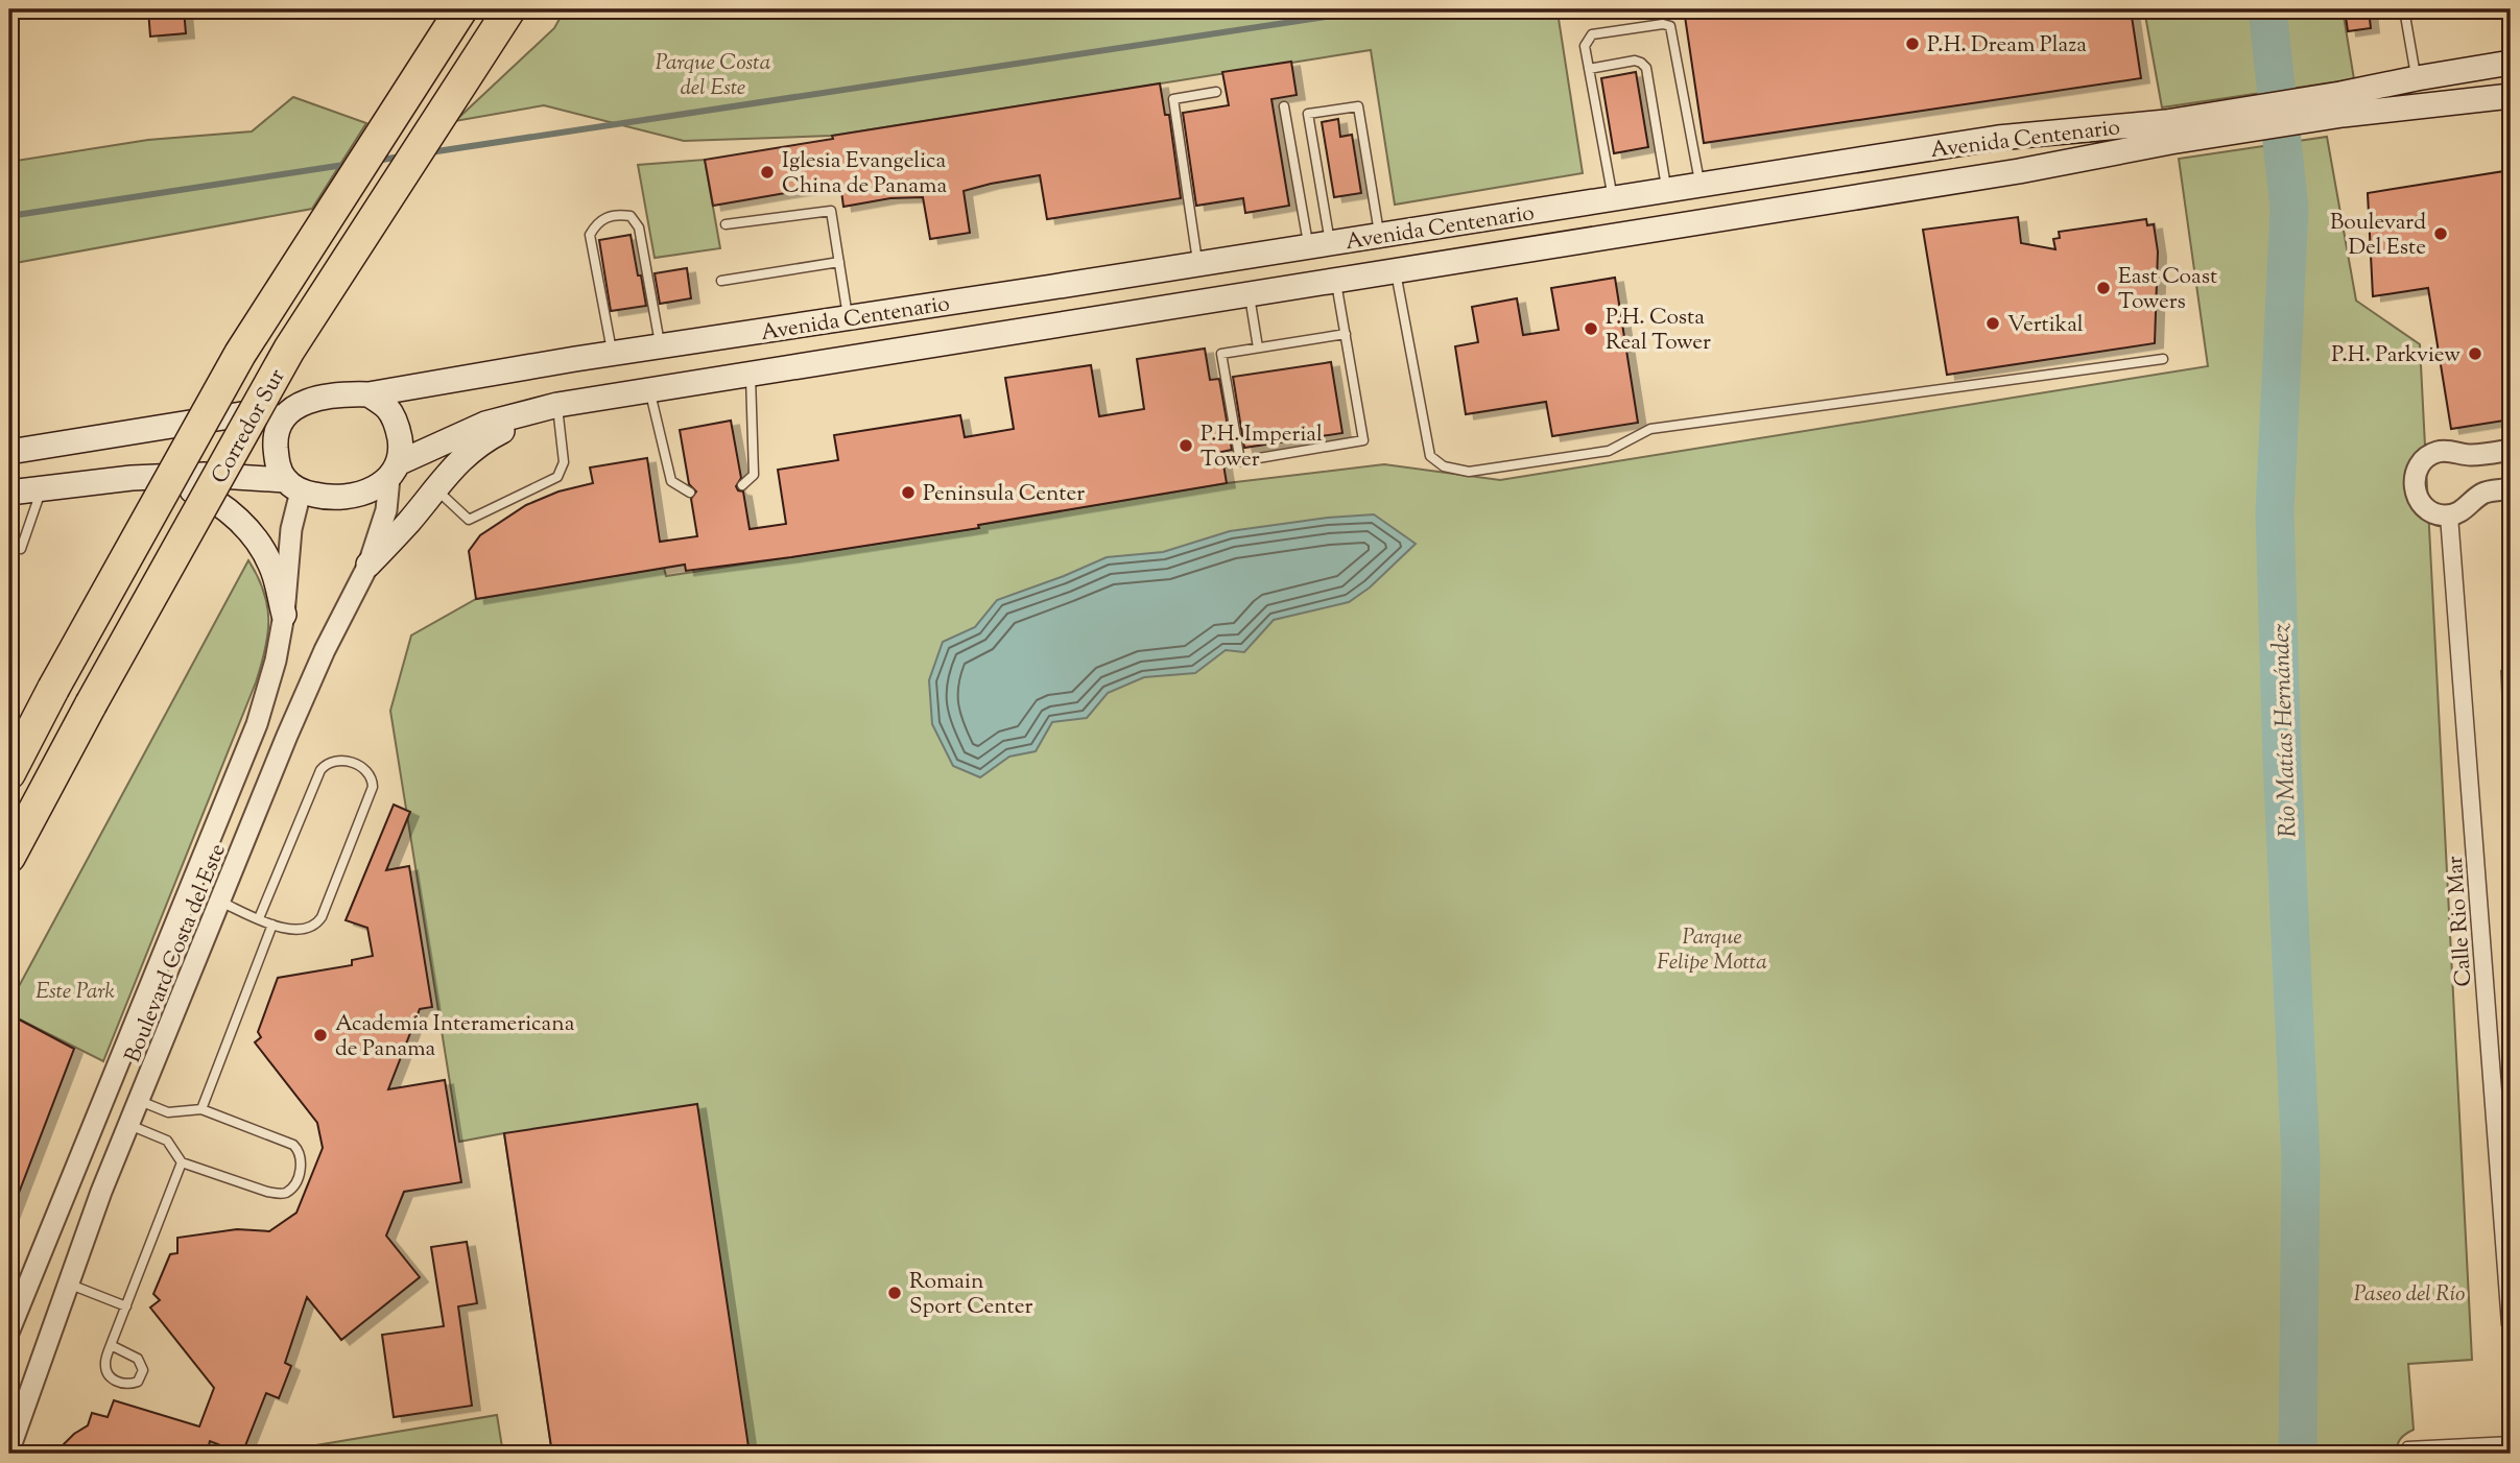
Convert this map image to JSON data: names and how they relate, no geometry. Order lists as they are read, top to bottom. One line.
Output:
{"streets":{"highway":["Corredor Sur"],"main road":["Avenida Centenario"],"street":["Calle Rio Mar","Boulevard Costa del Este"]},"crossings":[["Avenida Centenario","Boulevard Costa del Este"]],"water":["Río Matías Hernández"],"parks":["Parque Costa del Este","Parque Felipe Motta","Este Park","Paseo del Río"],"places":["P.H. Dream Plaza","Iglesia Evangelica China de Panama","Boulevard Del Este","East Coast Towers","Vertikal","P.H. Costa Real Tower","P.H. Parkview","P.H. Imperial Tower","Peninsula Center","Academia Interamericana de Panama","Romain Sport Center"]}
